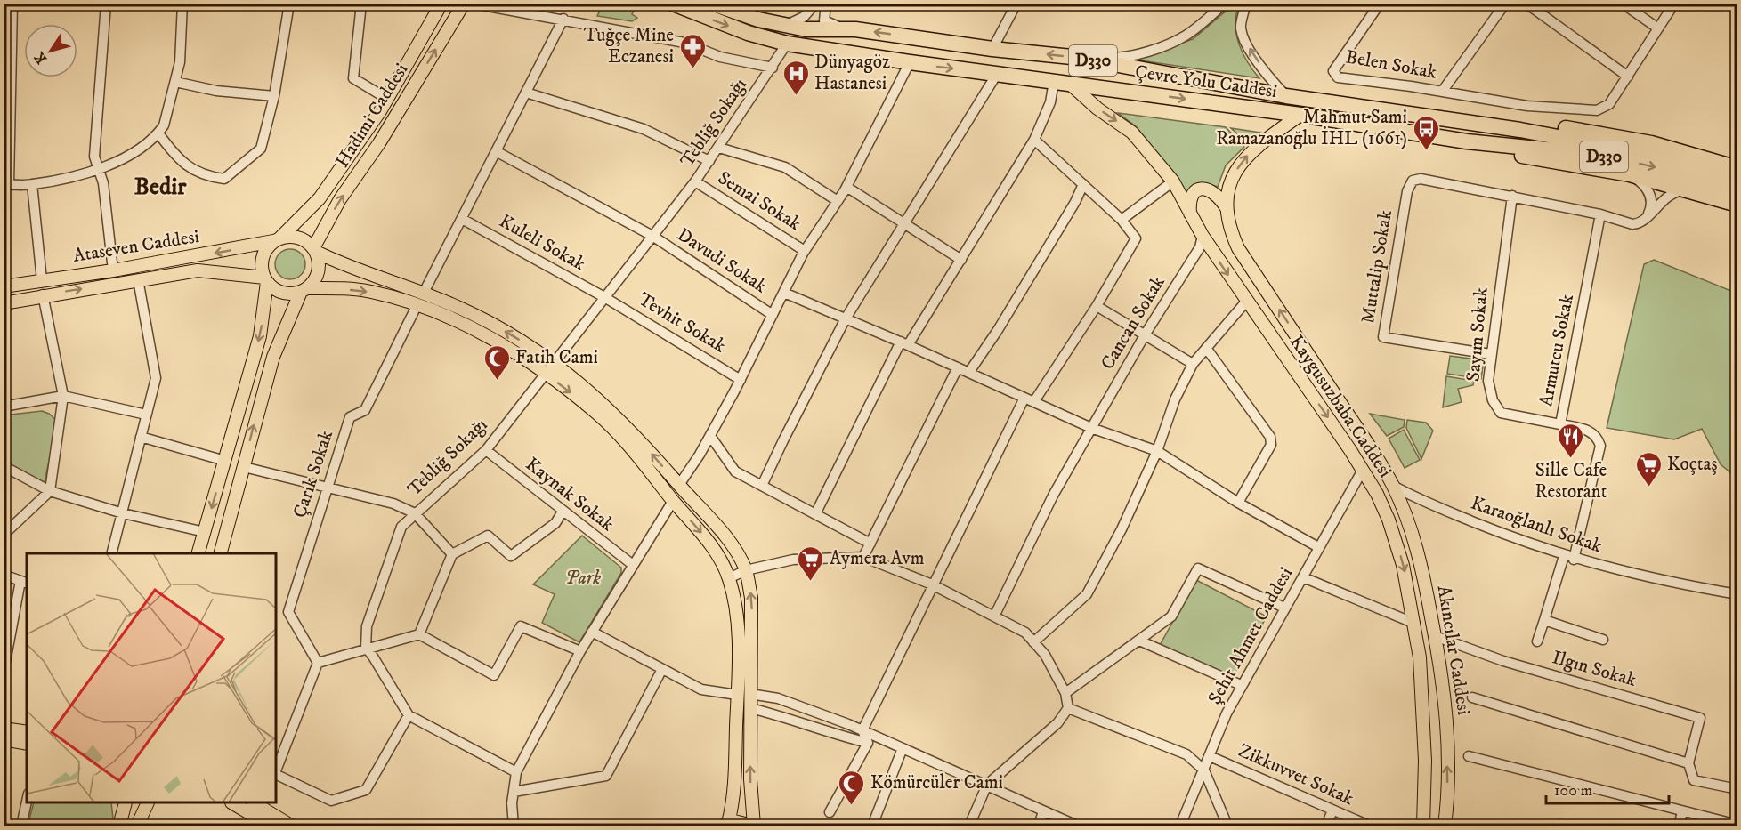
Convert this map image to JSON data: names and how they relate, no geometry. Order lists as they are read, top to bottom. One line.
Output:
{"streets":{"highway":["D330","Çevre Yolu Caddesi"],"main road":["Hadimi Caddesi","Ataseven Caddesi","Kaygusuzbaba Caddesi","Akıncılar Caddesi"],"street":["Belen Sokak","Tebliğ Sokağı","Semai Sokak","Kuleli Sokak","Davudi Sokak","Muttalip Sokak","Tevhit Sokak","Cancan Sokak","Sayım Sokak","Armutcu Sokak","Çarık Sokak","Kaynak Sokak","Karaoğlanlı Sokak","Şehit Ahmet Caddesi","Ilgın Sokak","Zikkuvvet Sokak"]},"crossings":[["Çevre Yolu Caddesi","Tebliğ Sokağı"],["Çevre Yolu Caddesi","Kaygusuzbaba Caddesi"],["Hadimi Caddesi","Ataseven Caddesi"],["Tebliğ Sokağı","Semai Sokak"],["Tebliğ Sokağı","Kuleli Sokak"],["Tebliğ Sokağı","Davudi Sokak"],["Tebliğ Sokağı","Tevhit Sokak"],["Tebliğ Sokağı","Kaynak Sokak"],["Kuleli Sokak","Tevhit Sokak"],["Muttalip Sokak","Sayım Sokak"],["Cancan Sokak","Kaygusuzbaba Caddesi"],["Sayım Sokak","Armutcu Sokak"],["Armutcu Sokak","Karaoğlanlı Sokak"],["Kaygusuzbaba Caddesi","Karaoğlanlı Sokak"],["Kaygusuzbaba Caddesi","Şehit Ahmet Caddesi"],["Kaygusuzbaba Caddesi","Akıncılar Caddesi"],["Karaoğlanlı Sokak","Akıncılar Caddesi"],["Şehit Ahmet Caddesi","Zikkuvvet Sokak"],["Akıncılar Caddesi","Ilgın Sokak"]],"one_way":["Akıncılar Caddesi"],"districts":["Bedir"],"parks":["Park"],"places":{"pharmacy":["Tuğçe Mine Eczanesi"],"hospital":["Dünyagöz Hastanesi"],"bus stop":["Mahmut Sami Ramazanoğlu İHL (1661)"],"mosque":["Fatih Cami","Kömürcüler Cami"],"restaurant":["Sille Cafe Restorant"],"supermarket":["Koçtaş","Aymera Avm"]},"scale_bar":"100 m","north":"bottom left"}
